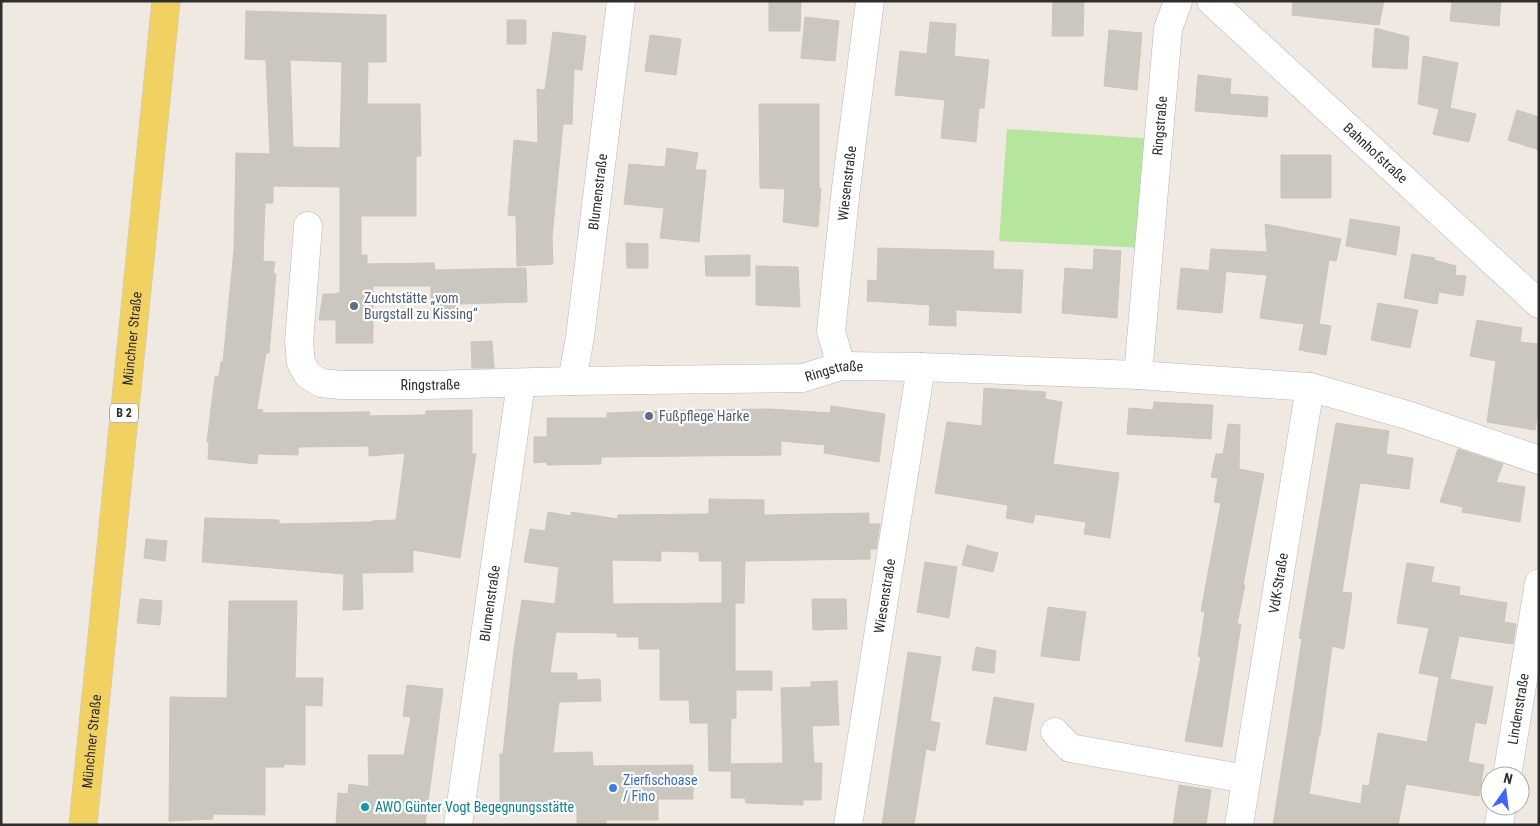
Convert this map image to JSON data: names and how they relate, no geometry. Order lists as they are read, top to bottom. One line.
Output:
{"streets":{"main road":["Münchner Straße","B 2"],"street":["Ringstraße","Bahnhofstraße","Wiesenstraße","Blumenstraße","VdK-Straße","Lindenstraße"]},"crossings":[["Ringstraße","Wiesenstraße"],["Ringstraße","Blumenstraße"]],"places":["Zuchtstätte „vom Burgstall zu Kissing“","Fußpflege Harke","Zierfischoase / Fino","AWO Günter Vogt Begegnungsstätte"],"north":"top"}
